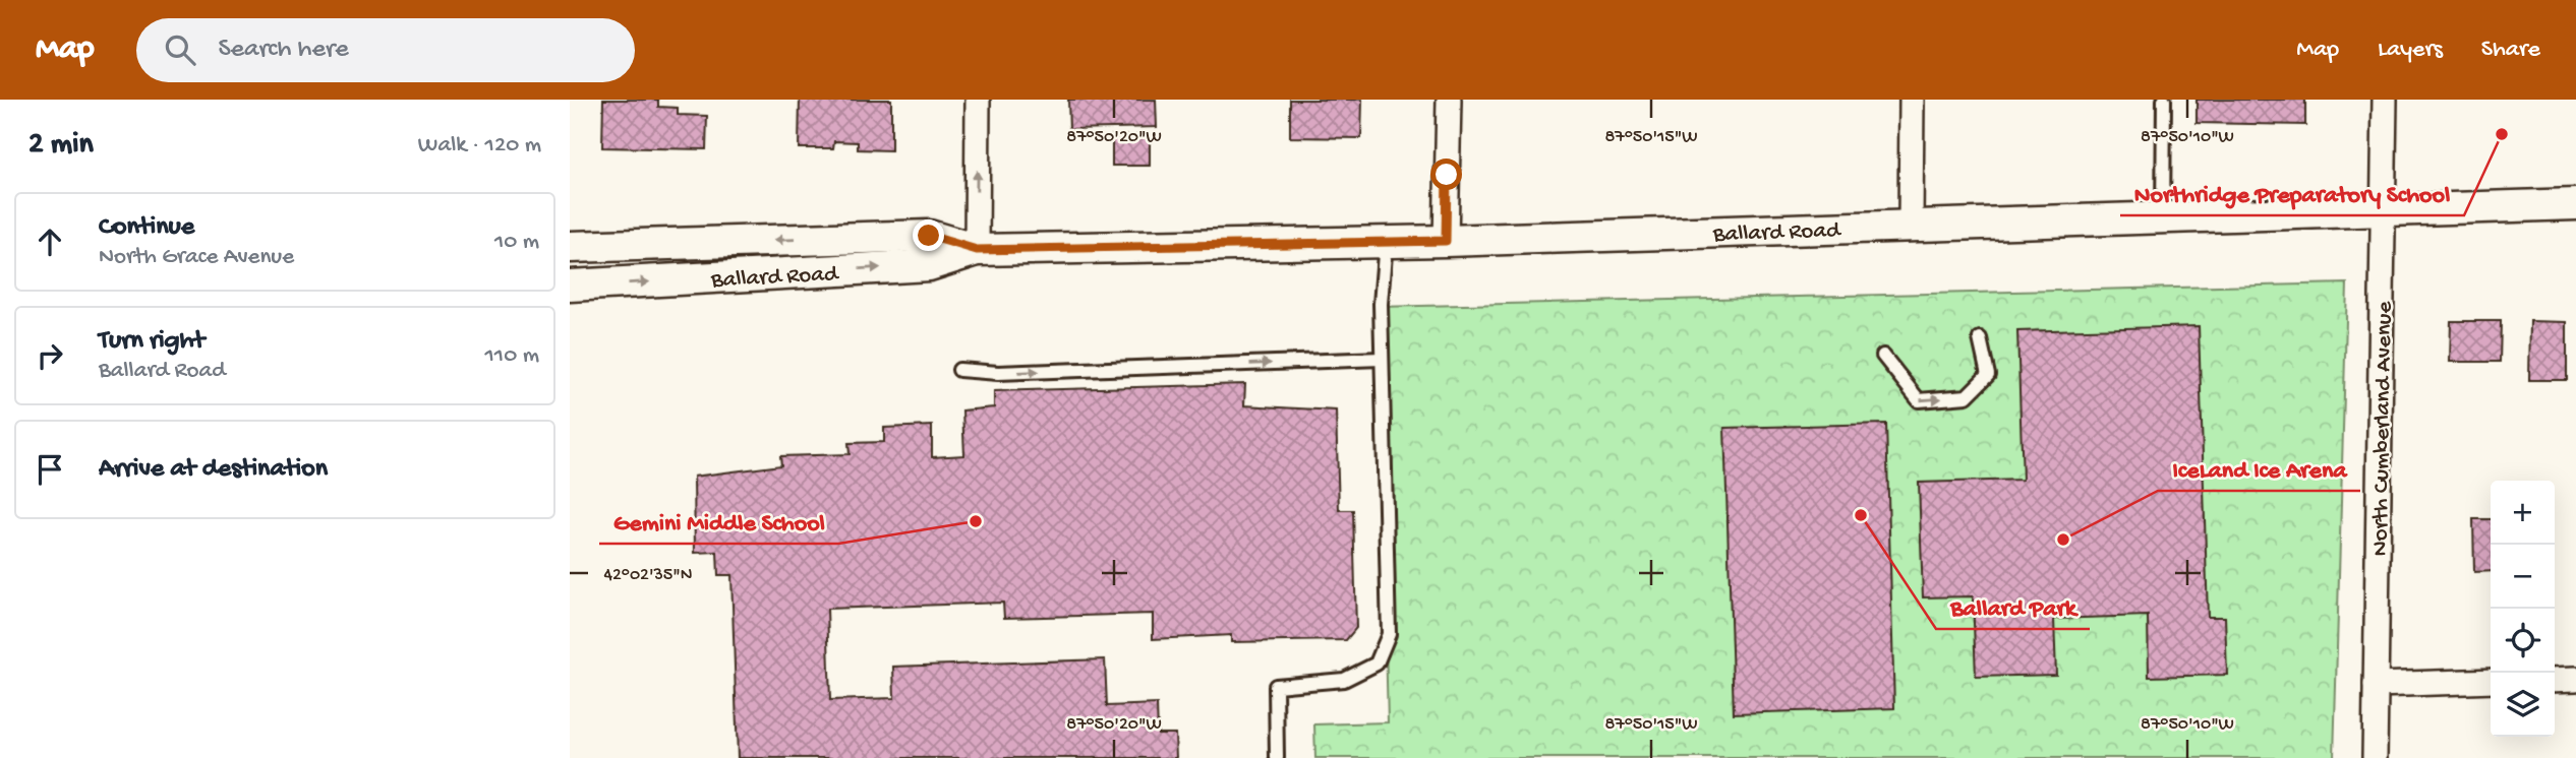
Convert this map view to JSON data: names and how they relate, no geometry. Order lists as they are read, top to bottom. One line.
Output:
{"streets":{"street":["Ballard Road","North Cumberland Avenue"]},"crossings":[["Ballard Road","North Cumberland Avenue"]],"places":["Northridge Preparatory School","Ballard Park","Gemini Middle School","IceLand Ice Arena"],"page":{"header":"Map","search":"Search here","nav":["Map","Layers","Share"],"heading":["2 min","Walk · 120 m"],"list":[["Continue","North Grace Avenue","10 m"],["Turn right","Ballard Road","110 m"],"Arrive at destination"],"map_buttons":["+","−"]},"coordinates":["87°50'20\"W","87°50'15\"W","87°50'10\"W","42°02'35\"N"]}
